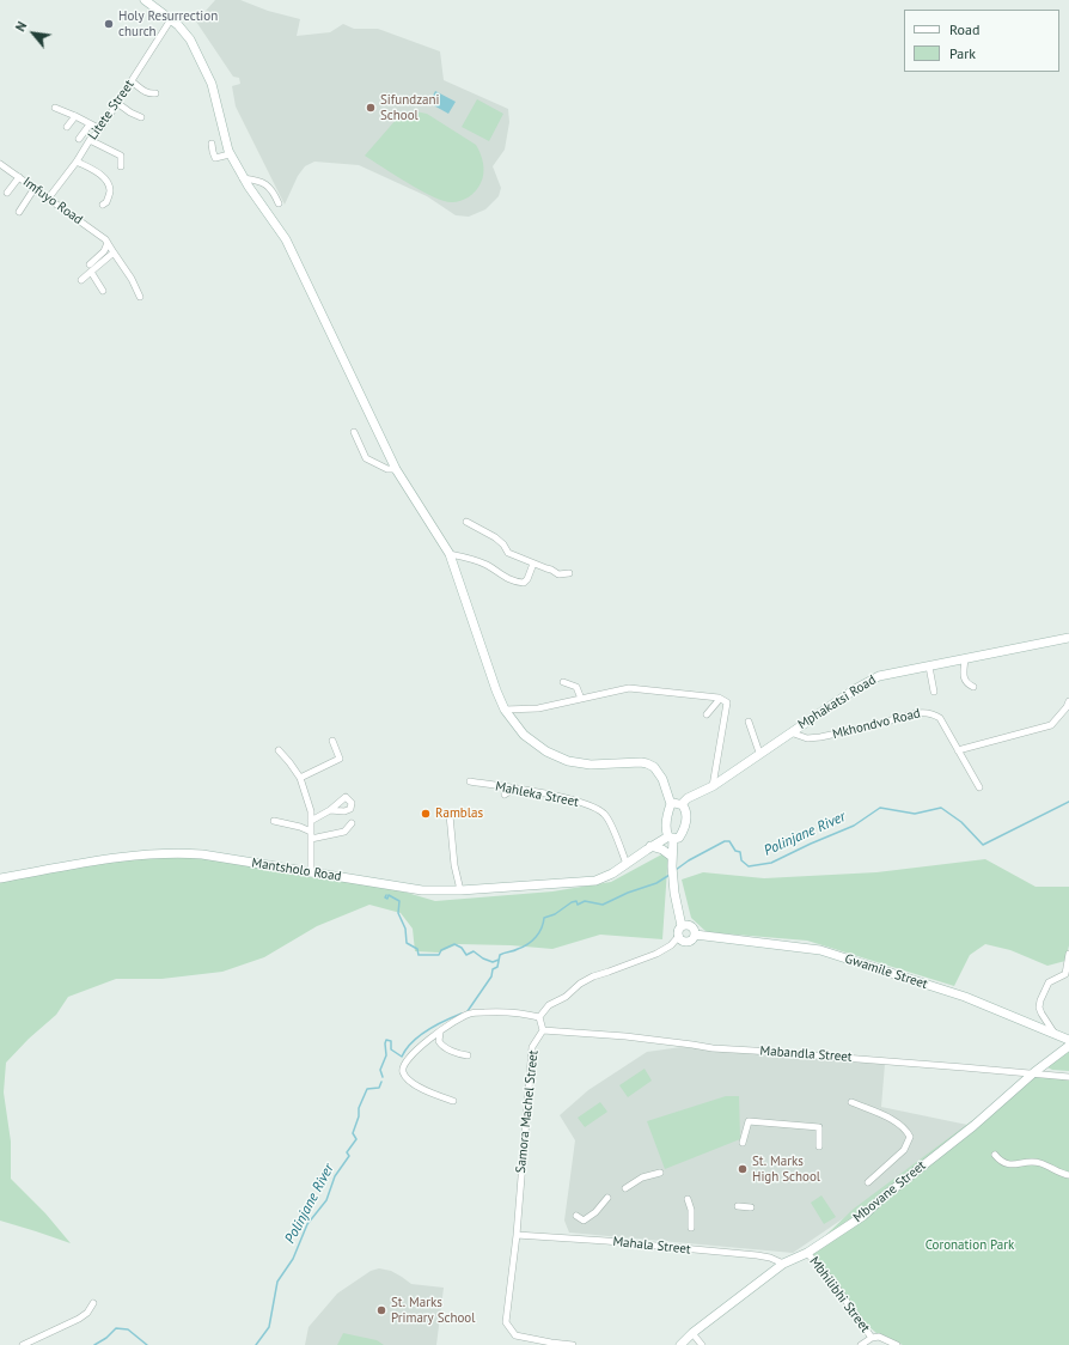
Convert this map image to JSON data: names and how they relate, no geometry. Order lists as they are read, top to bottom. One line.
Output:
{"streets":{"street":["Litete Street","Imfuyo Road","Mphakatsi Road","Mkhondvo Road","Mahleka Street","Mantsholo Road","Gwamile Street","Mabandla Street","Samora Machel Street","Mbovane Street","Mahala Street","Mbhilibhi Street"]},"crossings":[["Litete Street","Imfuyo Road"],["Mphakatsi Road","Mkhondvo Road"],["Mahleka Street","Mantsholo Road"],["Mabandla Street","Samora Machel Street"],["Mabandla Street","Mbovane Street"],["Samora Machel Street","Mahala Street"],["Mbovane Street","Mahala Street"],["Mbovane Street","Mbhilibhi Street"]],"water":["Polinjane River"],"parks":["Coronation Park"],"places":["Holy Resurrection church","Sifundzani School","Ramblas","St. Marks High School","St. Marks Primary School"],"legend":["Road","Park"],"north":"top left"}
